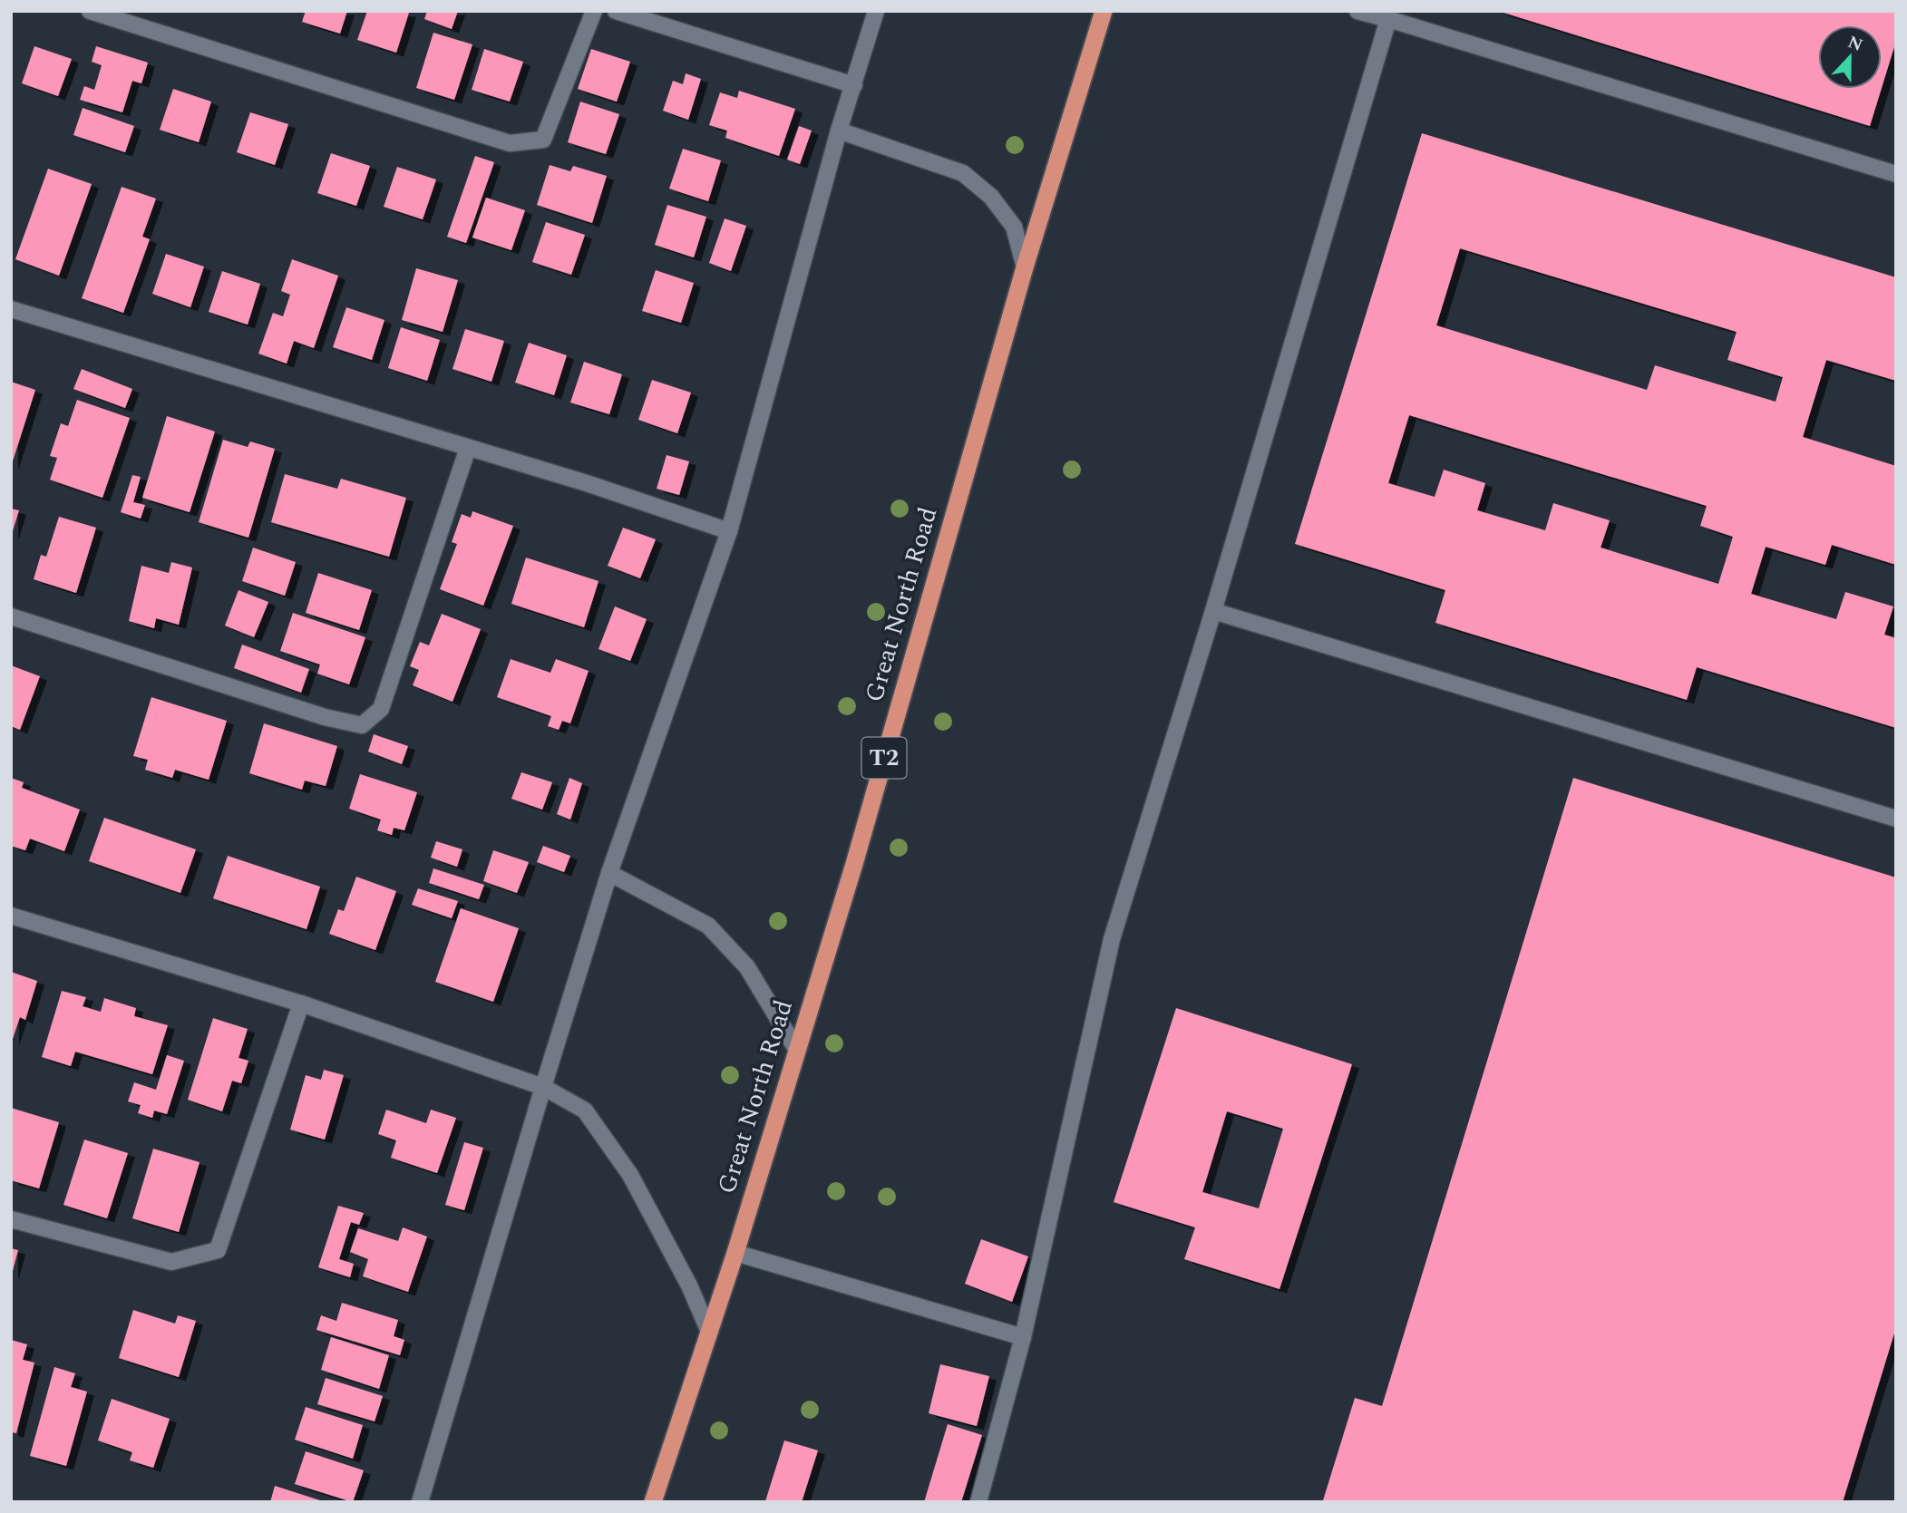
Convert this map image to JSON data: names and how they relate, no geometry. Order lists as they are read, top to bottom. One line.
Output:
{"streets":{"highway":["Great North Road","T2"]},"north":"top"}
